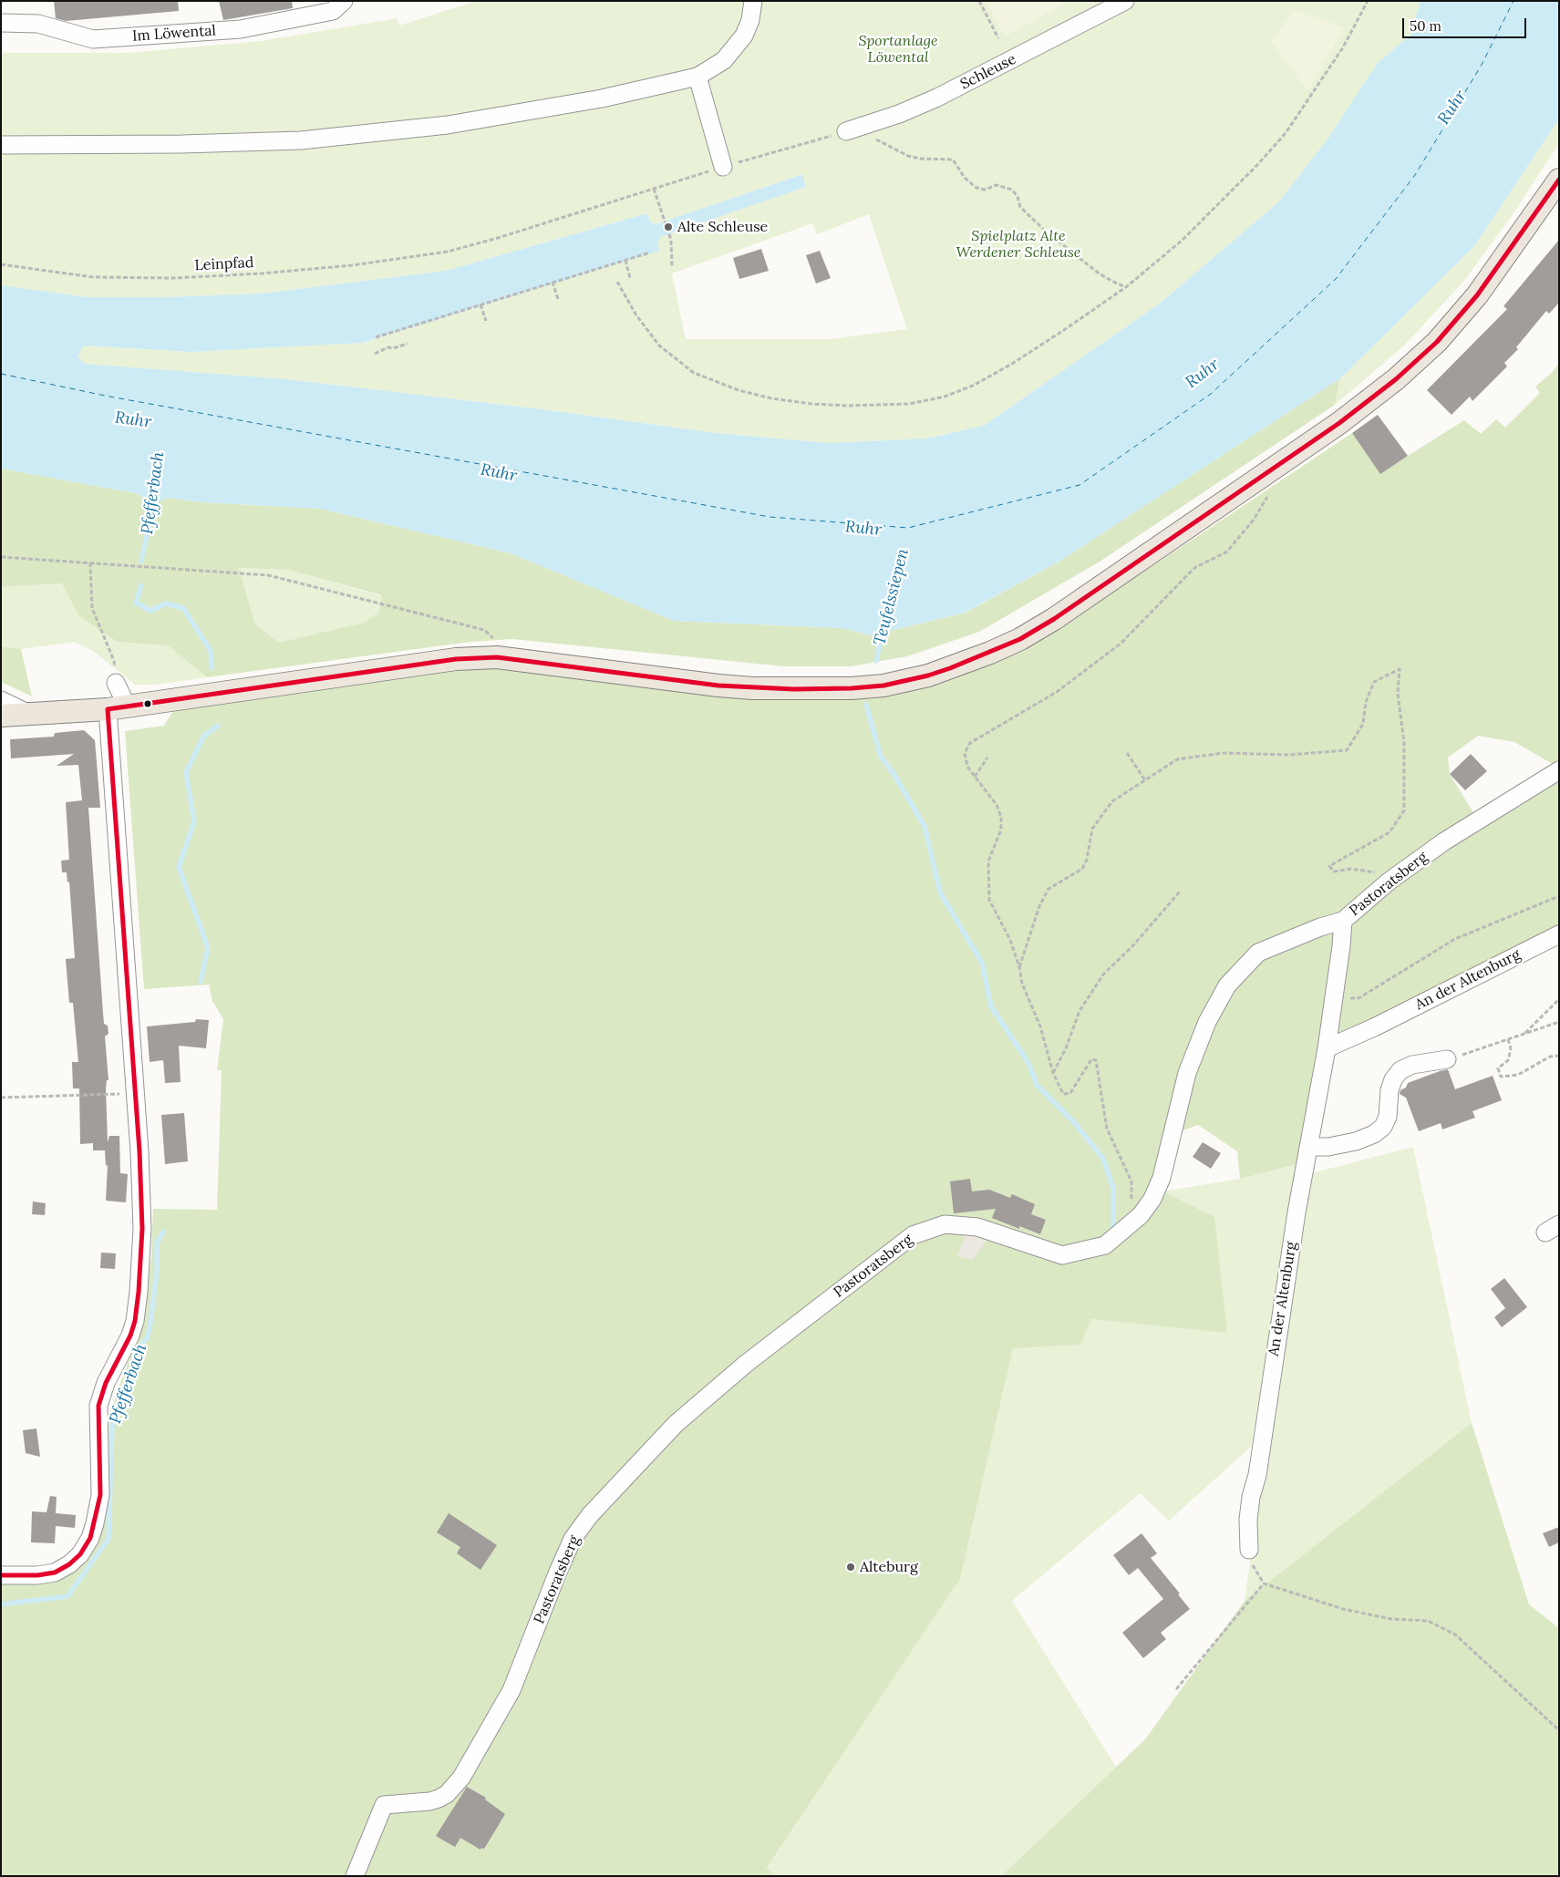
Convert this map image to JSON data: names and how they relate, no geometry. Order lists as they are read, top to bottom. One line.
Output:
{"streets":{"street":["Im Löwental","Schleuse","Pastoratsberg","An der Altenburg"],"path":["Leinpfad"]},"crossings":[["Schleuse","Leinpfad"],["Pastoratsberg","An der Altenburg"]],"water":["Ruhr","Pfefferbach","Teufelssiepen"],"parks":["Sportanlage Löwental","Spielplatz Alte Werdener Schleuse"],"places":["Alte Schleuse","Alteburg"],"scale_bar":"50 m"}
